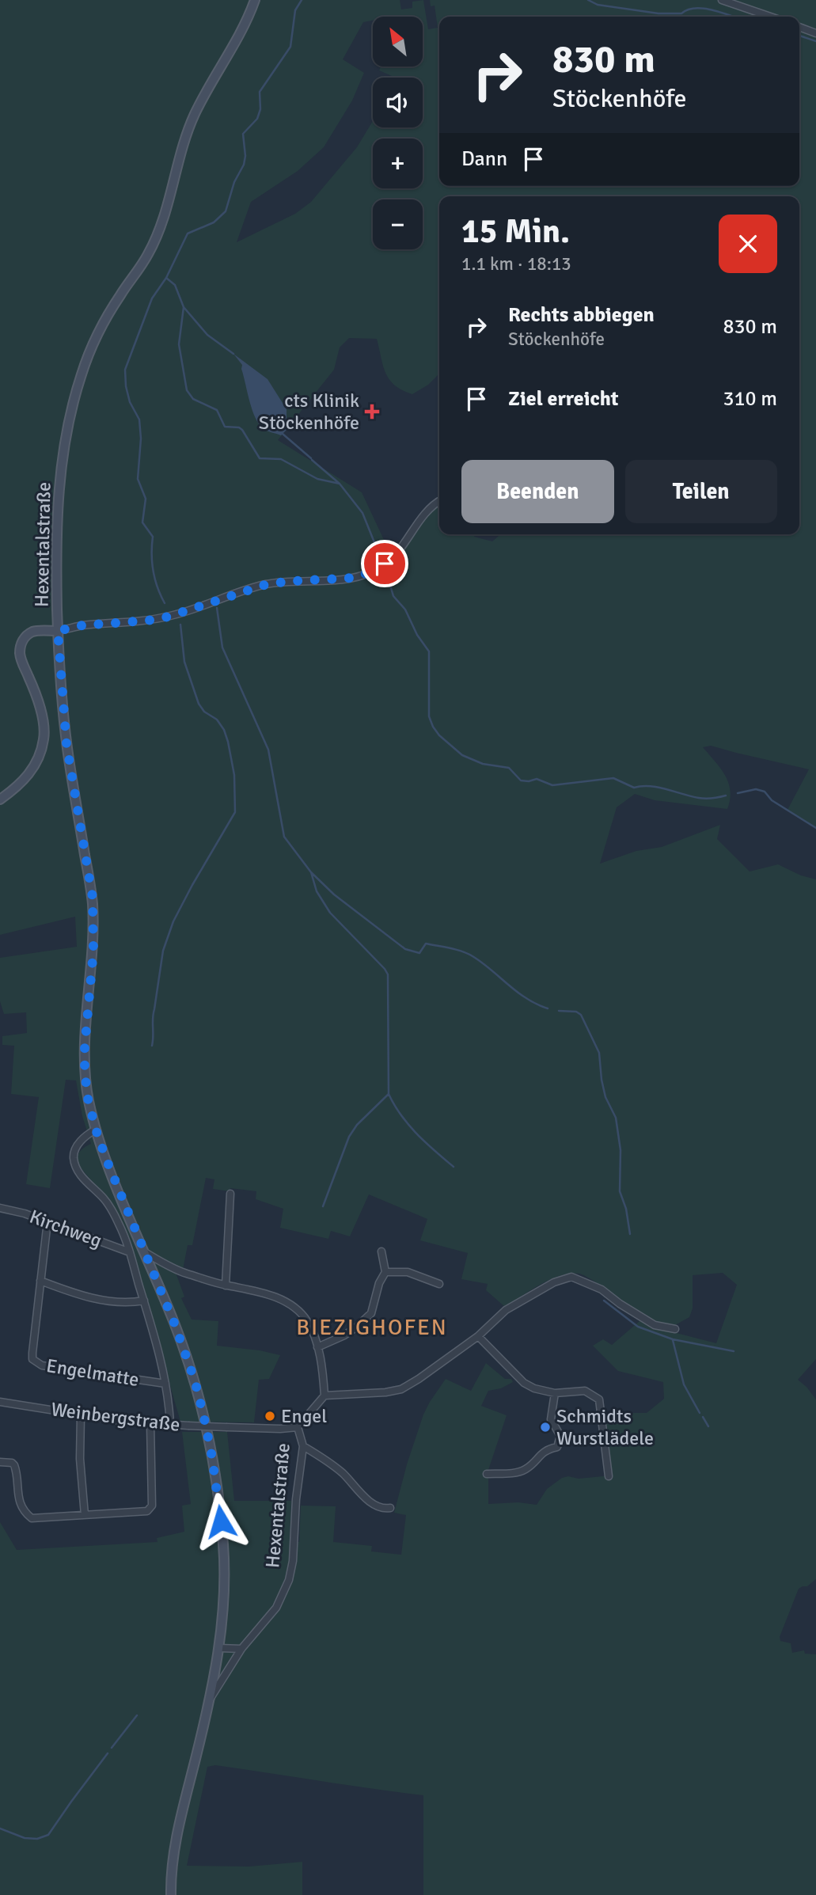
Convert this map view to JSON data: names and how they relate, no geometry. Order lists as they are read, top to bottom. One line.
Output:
{"streets":{"main road":["Hexentalstraße"],"street":["Kirchweg","Engelmatte","Weinbergstraße"]},"crossings":[["Hexentalstraße","Weinbergstraße"],["Kirchweg","Engelmatte"]],"districts":["BIEZIGHOFEN"],"places":{"health":["cts Klinik Stöckenhöfe"],"other":["Engel","Schmidts Wurstlädele"]},"north":"top left","page":{"map_buttons":["+","−"],"turn":["830 m","Stöckenhöfe"],"then":"Dann","heading":["15 Min.","1.1 km · 18:13"],"list":[{"name":"Rechts abbiegen","note":"Stöckenhöfe","value":"830 m"},{"name":"Ziel erreicht","value":"310 m"}],"buttons":["Beenden","Teilen"]}}
